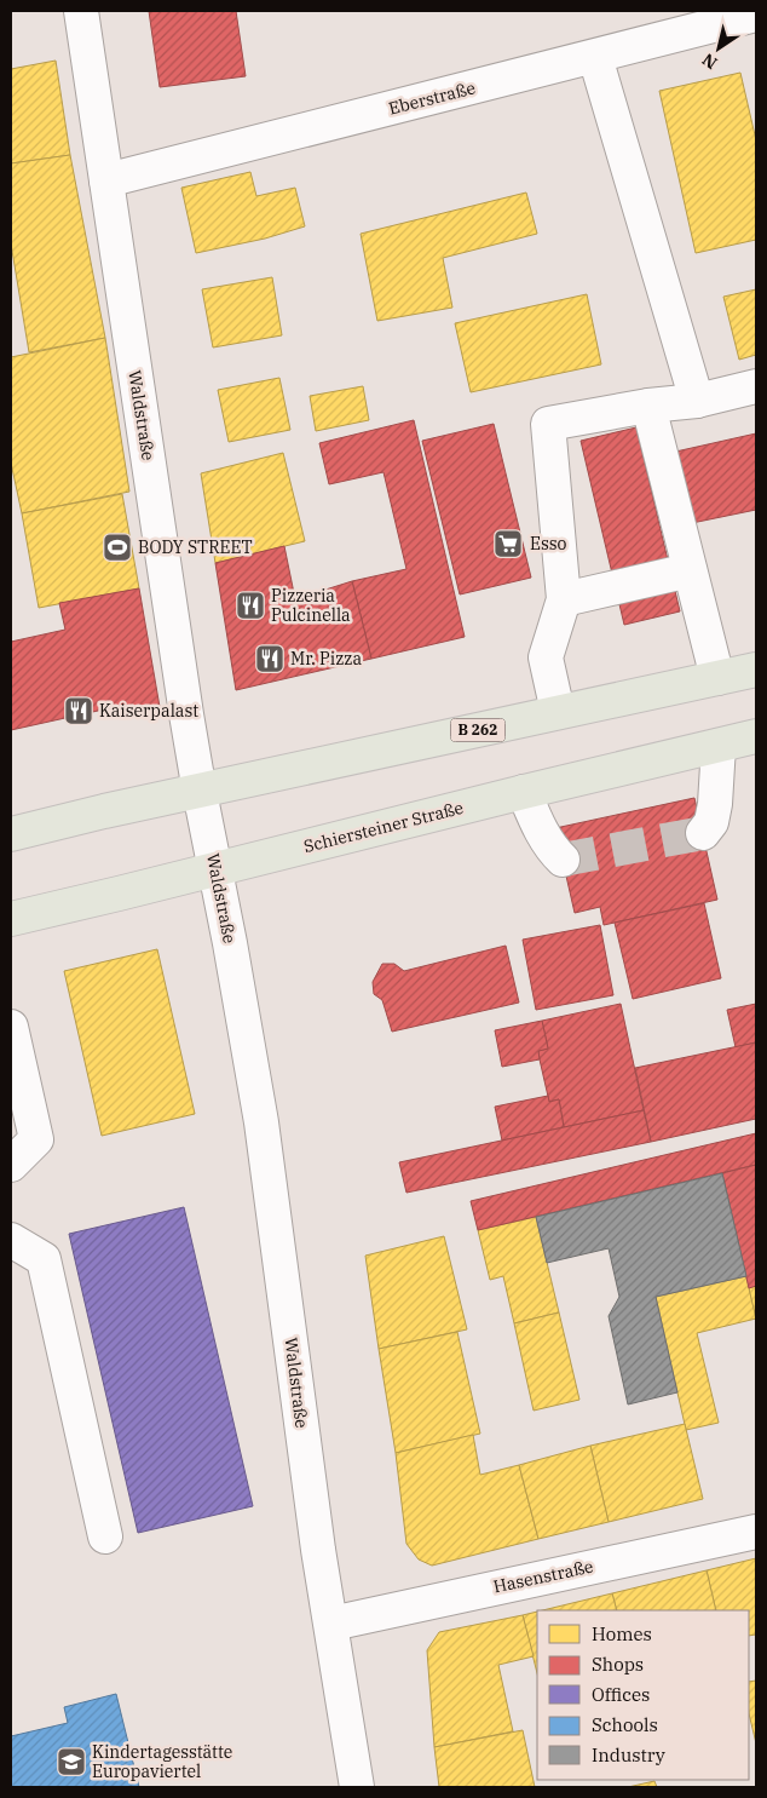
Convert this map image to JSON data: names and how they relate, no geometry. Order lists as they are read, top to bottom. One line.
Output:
{"streets":{"main road":["B 262","Schiersteiner Straße"],"street":["Eberstraße","Waldstraße","Hasenstraße"]},"crossings":[["Eberstraße","Waldstraße"],["Waldstraße","B 262"],["Waldstraße","Schiersteiner Straße"],["Waldstraße","Hasenstraße"]],"places":{"supermarket":["Esso"],"sports":["BODY STREET"],"restaurant":["Pizzeria Pulcinella","Mr. Pizza","Kaiserpalast"],"school or university":["Kindertagesstätte Europaviertel"]},"legend":["Homes","Shops","Offices","Schools","Industry"],"north":"bottom left"}
